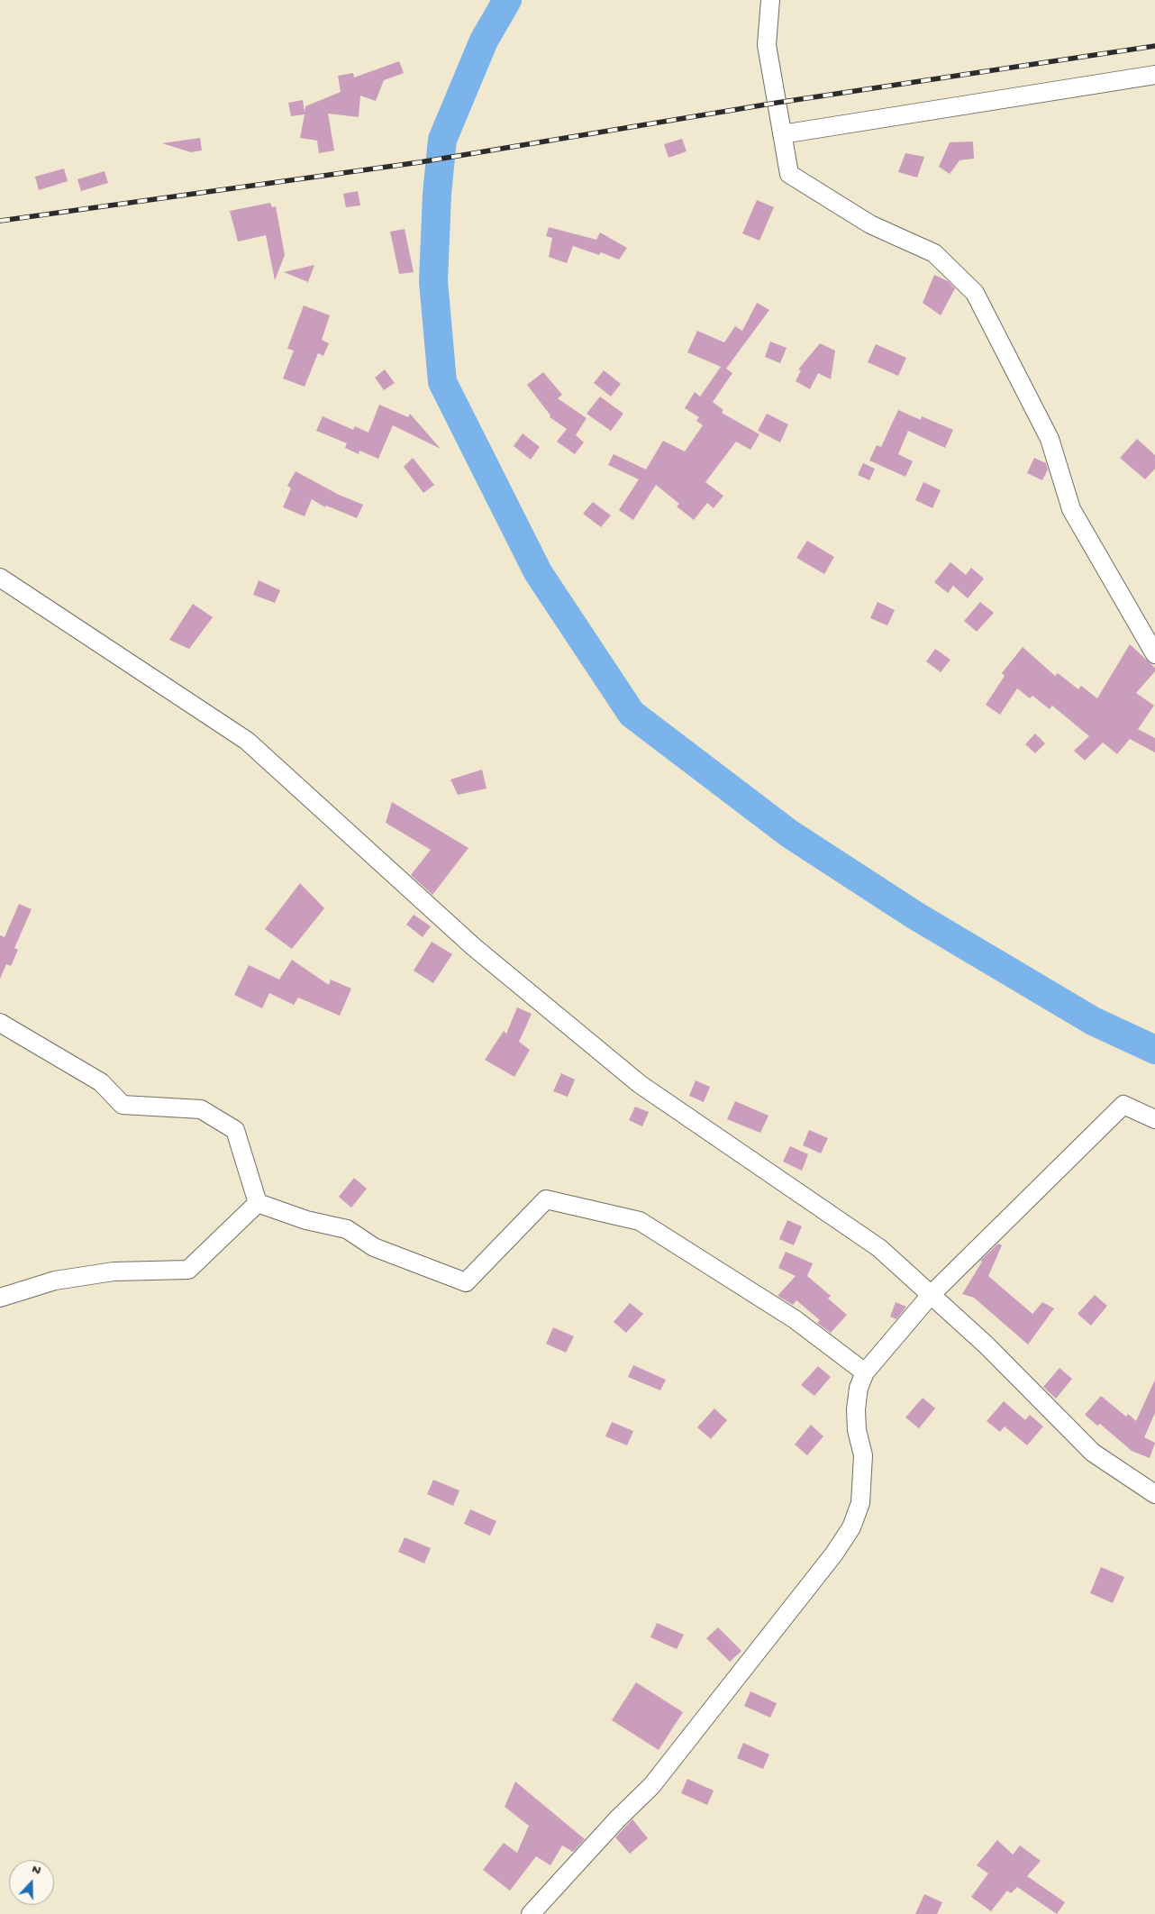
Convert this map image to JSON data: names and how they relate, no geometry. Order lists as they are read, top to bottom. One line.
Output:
{"north":"top"}
